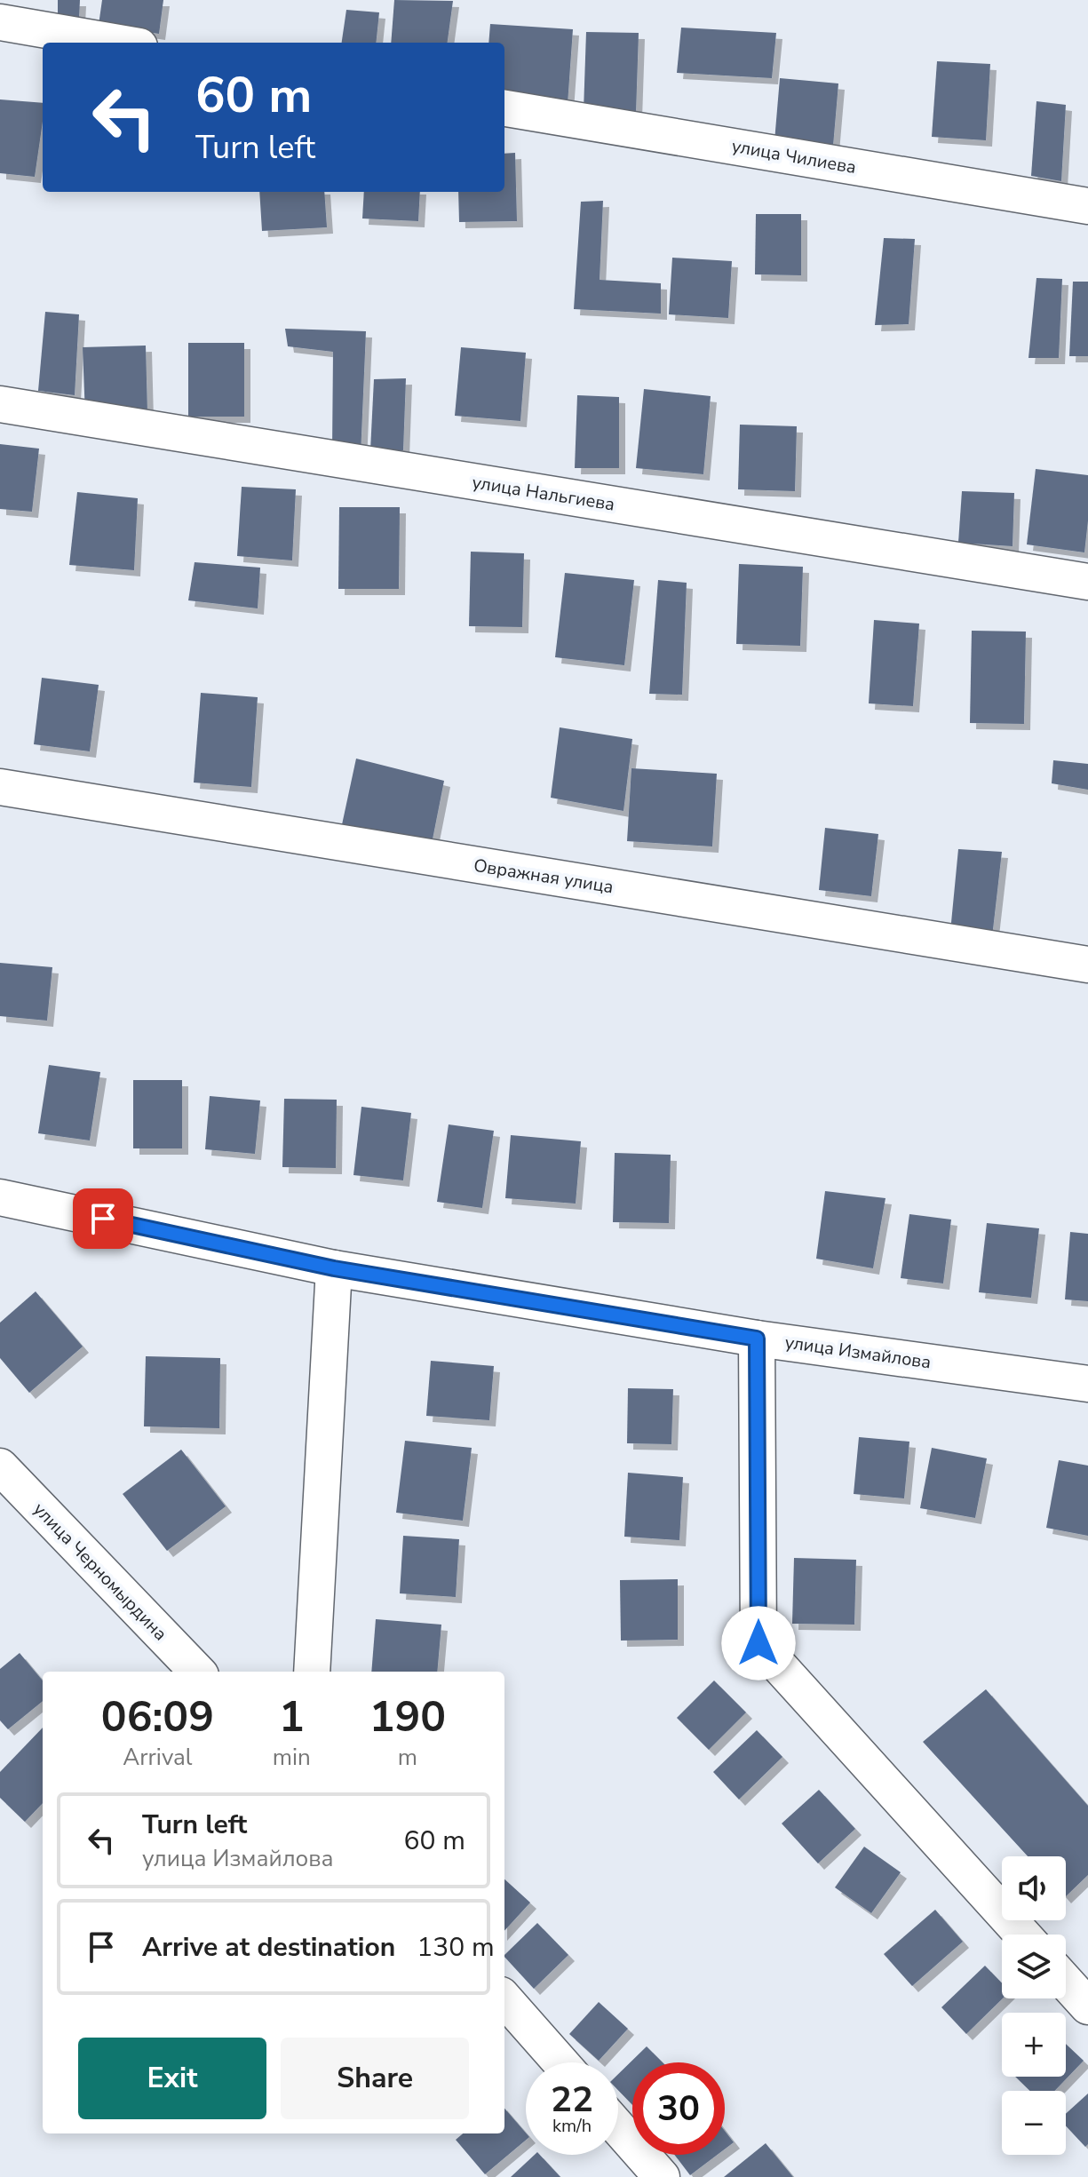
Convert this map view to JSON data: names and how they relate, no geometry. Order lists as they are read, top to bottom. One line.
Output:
{"streets":{"street":["улица Чилиева","улица Нальгиева","Овражная улица","улица Измайлова","улица Черномырдина"]},"page":{"turn":["60 m","Turn left"],"eta":["06:09","Arrival","1","min","190","m"],"list":[{"name":"Turn left","note":"улица Измайлова","value":"60 m"},{"name":"Arrive at destination","value":"130 m"}],"map_buttons":["+","−"],"buttons":["Exit","Share"],"speed":"22 km/h","limit":"30"}}
